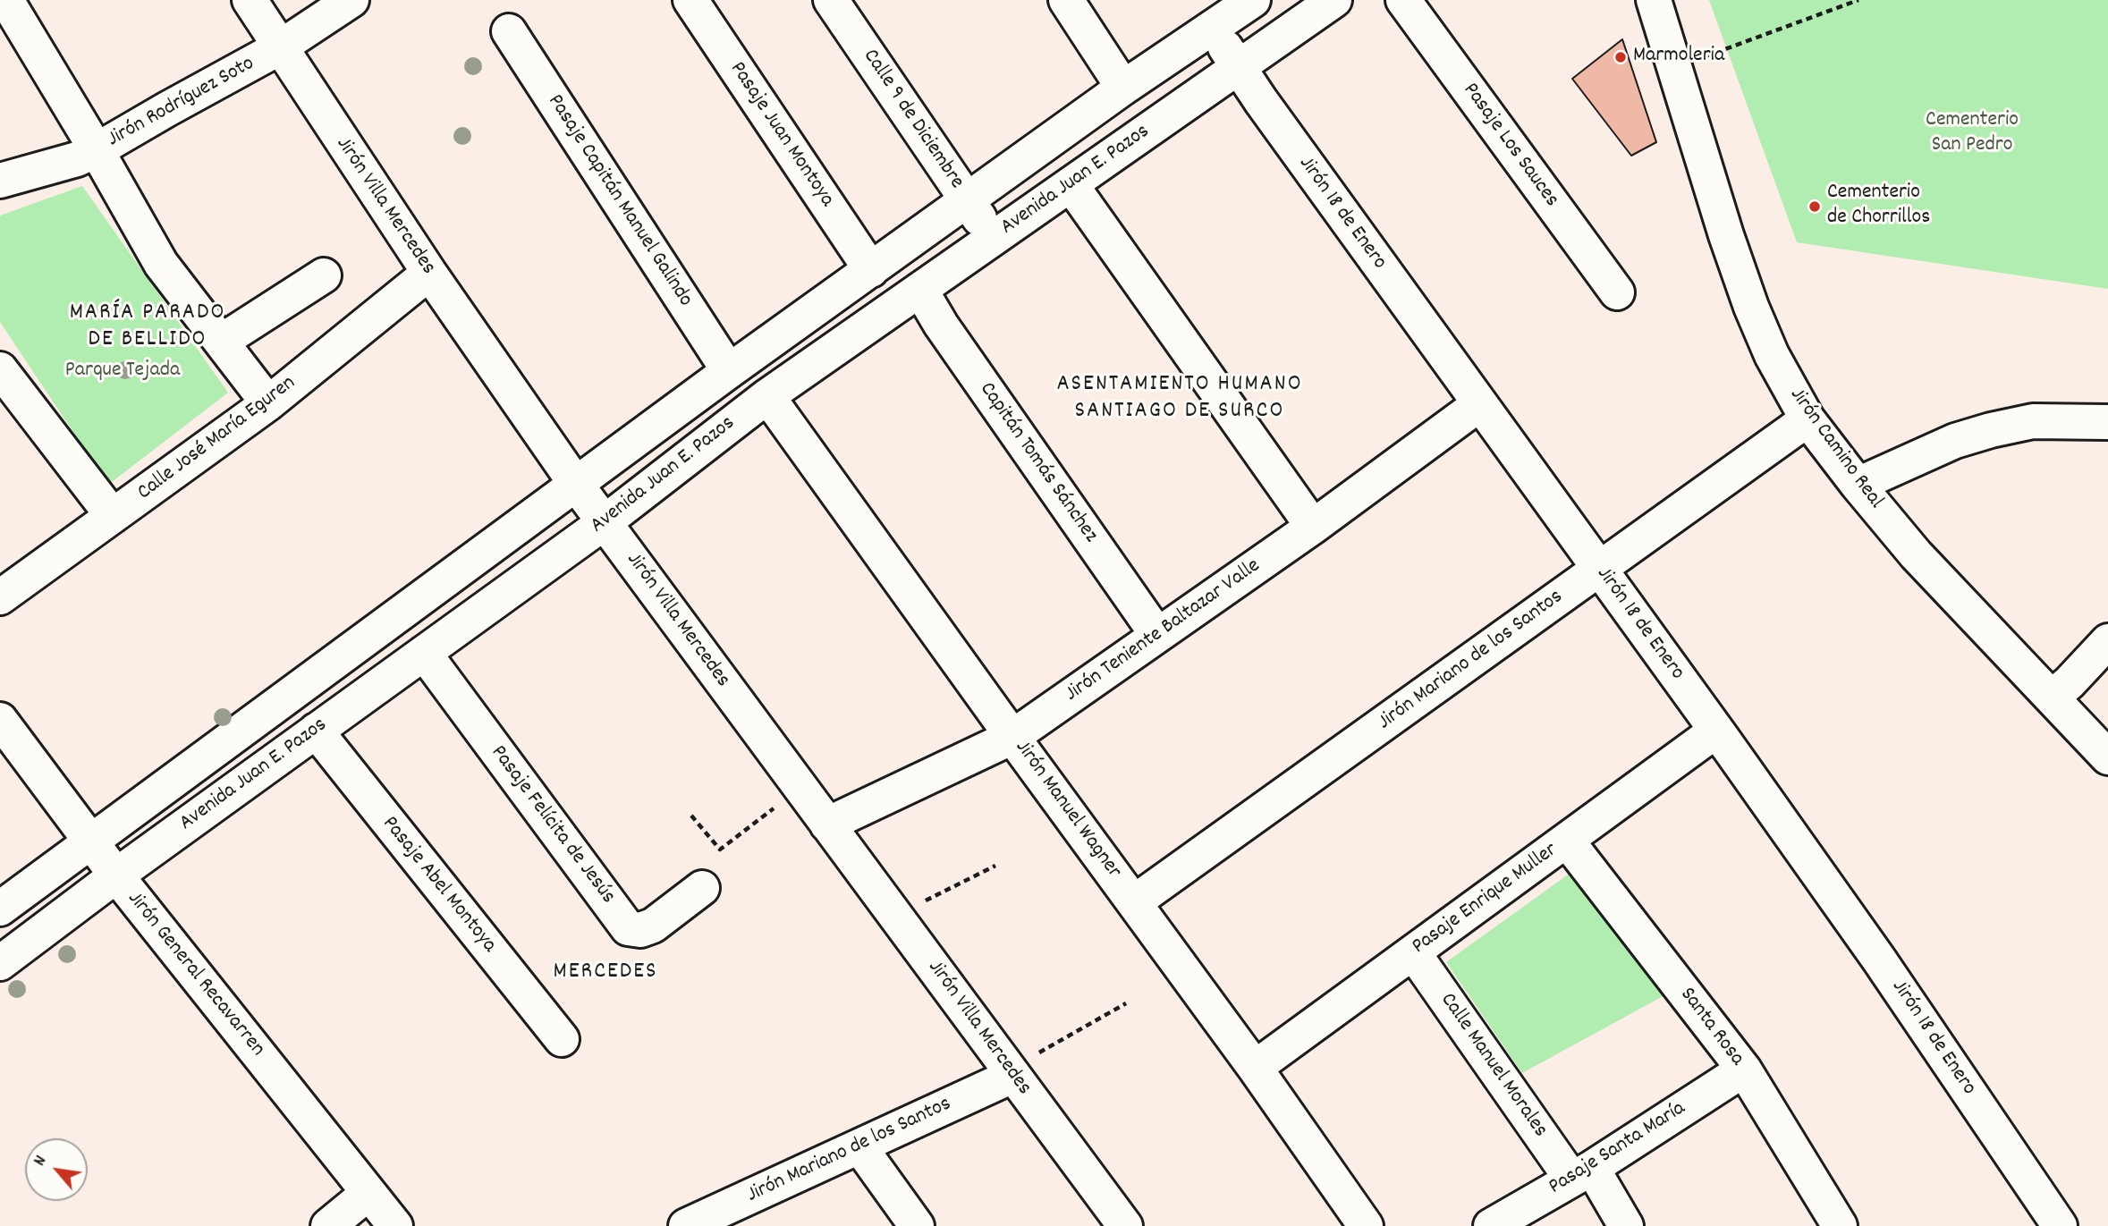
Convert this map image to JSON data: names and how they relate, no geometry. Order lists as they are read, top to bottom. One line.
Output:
{"streets":{"street":["Jirón Rodríguez Soto","Calle 9 de Diciembre","Pasaje Juan Montoya","Pasaje Los Sauces","Avenida Juan E. Pazos","Pasaje Capitán Manuel Galindo","Jirón Villa Mercedes","Jirón 18 de Enero","Calle José María Eguren","Jirón Camino Real","Capitán Tomás Sánchez","Jirón Teniente Baltazar Valle","Jirón Mariano de los Santos","Jirón Manuel Wagner","Pasaje Felícita de Jesús","Pasaje Abel Montoya","Pasaje Enrique Muller","Jirón General Recavarren","Santa Rosa","Calle Manuel Morales","Pasaje Santa María"]},"crossings":[["Jirón Rodríguez Soto","Jirón Villa Mercedes"],["Calle 9 de Diciembre","Avenida Juan E. Pazos"],["Pasaje Juan Montoya","Avenida Juan E. Pazos"],["Avenida Juan E. Pazos","Pasaje Capitán Manuel Galindo"],["Avenida Juan E. Pazos","Jirón Villa Mercedes"],["Avenida Juan E. Pazos","Jirón 18 de Enero"],["Avenida Juan E. Pazos","Capitán Tomás Sánchez"],["Avenida Juan E. Pazos","Jirón Manuel Wagner"],["Avenida Juan E. Pazos","Pasaje Felícita de Jesús"],["Avenida Juan E. Pazos","Pasaje Abel Montoya"],["Avenida Juan E. Pazos","Jirón General Recavarren"],["Jirón Villa Mercedes","Calle José María Eguren"],["Jirón Villa Mercedes","Jirón Teniente Baltazar Valle"],["Jirón Villa Mercedes","Jirón Mariano de los Santos"],["Jirón 18 de Enero","Jirón Teniente Baltazar Valle"],["Jirón 18 de Enero","Jirón Mariano de los Santos"],["Jirón 18 de Enero","Pasaje Enrique Muller"],["Jirón Camino Real","Jirón Mariano de los Santos"],["Capitán Tomás Sánchez","Jirón Teniente Baltazar Valle"],["Jirón Teniente Baltazar Valle","Jirón Manuel Wagner"],["Jirón Mariano de los Santos","Jirón Manuel Wagner"],["Jirón Manuel Wagner","Pasaje Enrique Muller"],["Pasaje Enrique Muller","Santa Rosa"],["Pasaje Enrique Muller","Calle Manuel Morales"],["Santa Rosa","Pasaje Santa María"],["Calle Manuel Morales","Pasaje Santa María"]],"districts":["MARÍA PARADO DE BELLIDO","ASENTAMIENTO HUMANO SANTIAGO DE SURCO","MERCEDES"],"parks":["Cementerio San Pedro","Parque Tejada"],"places":["Marmoleria","Cementerio de Chorrillos"],"north":"top left"}
